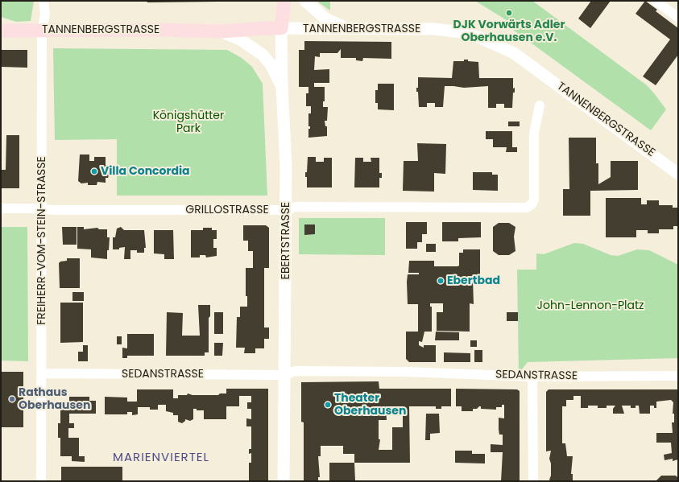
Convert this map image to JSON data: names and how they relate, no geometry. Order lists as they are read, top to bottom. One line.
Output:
{"streets":{"main road":["TANNENBERGSTRASSE","EBERTSTRASSE"],"street":["GRILLOSTRASSE","FREIHERR-VOM-STEIN-STRASSE","SEDANSTRASSE"]},"crossings":[["TANNENBERGSTRASSE","FREIHERR-VOM-STEIN-STRASSE"],["TANNENBERGSTRASSE","EBERTSTRASSE"],["GRILLOSTRASSE","FREIHERR-VOM-STEIN-STRASSE"],["GRILLOSTRASSE","EBERTSTRASSE"],["FREIHERR-VOM-STEIN-STRASSE","SEDANSTRASSE"],["EBERTSTRASSE","SEDANSTRASSE"]],"districts":["MARIENVIERTEL"],"parks":["Königshütter Park","John-Lennon-Platz"],"places":["DJK Vorwärts Adler Oberhausen e.V.","Villa Concordia","Ebertbad","Rathaus Oberhausen","Theater Oberhausen"]}
